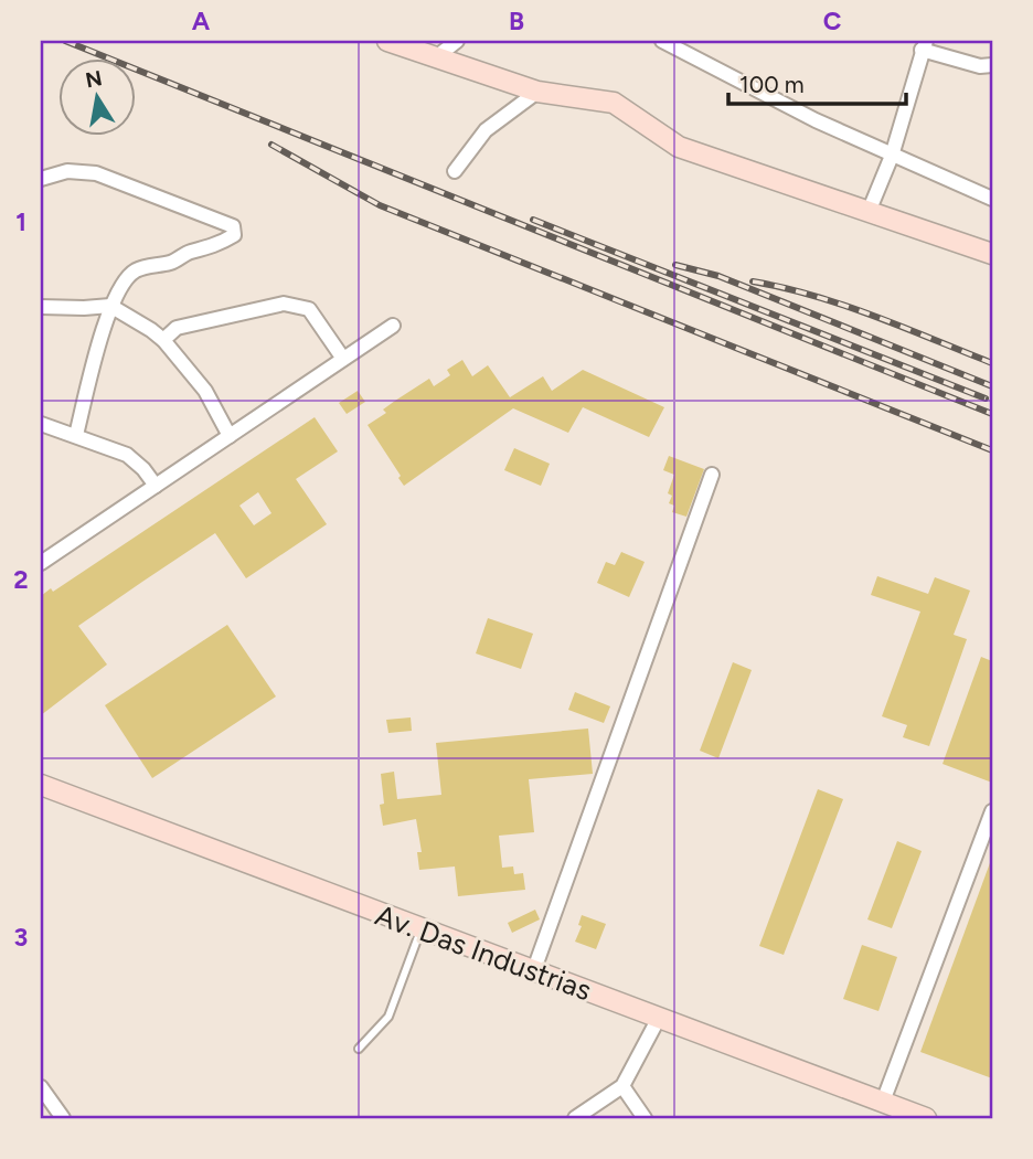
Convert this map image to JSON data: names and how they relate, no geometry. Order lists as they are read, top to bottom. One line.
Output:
{"streets":{"main road":["Av. Das Industrias"]},"scale_bar":"100 m","north":"top","grid":{"columns":["A","B","C"],"rows":["1","2","3"]}}
